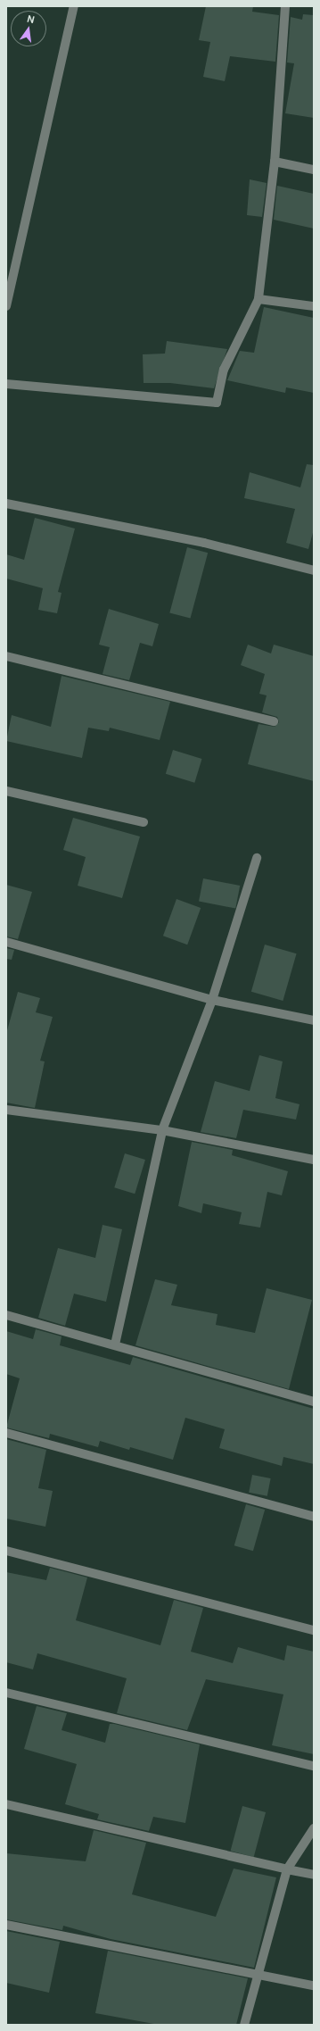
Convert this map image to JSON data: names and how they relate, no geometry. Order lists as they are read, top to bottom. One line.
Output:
{"north":"top"}
